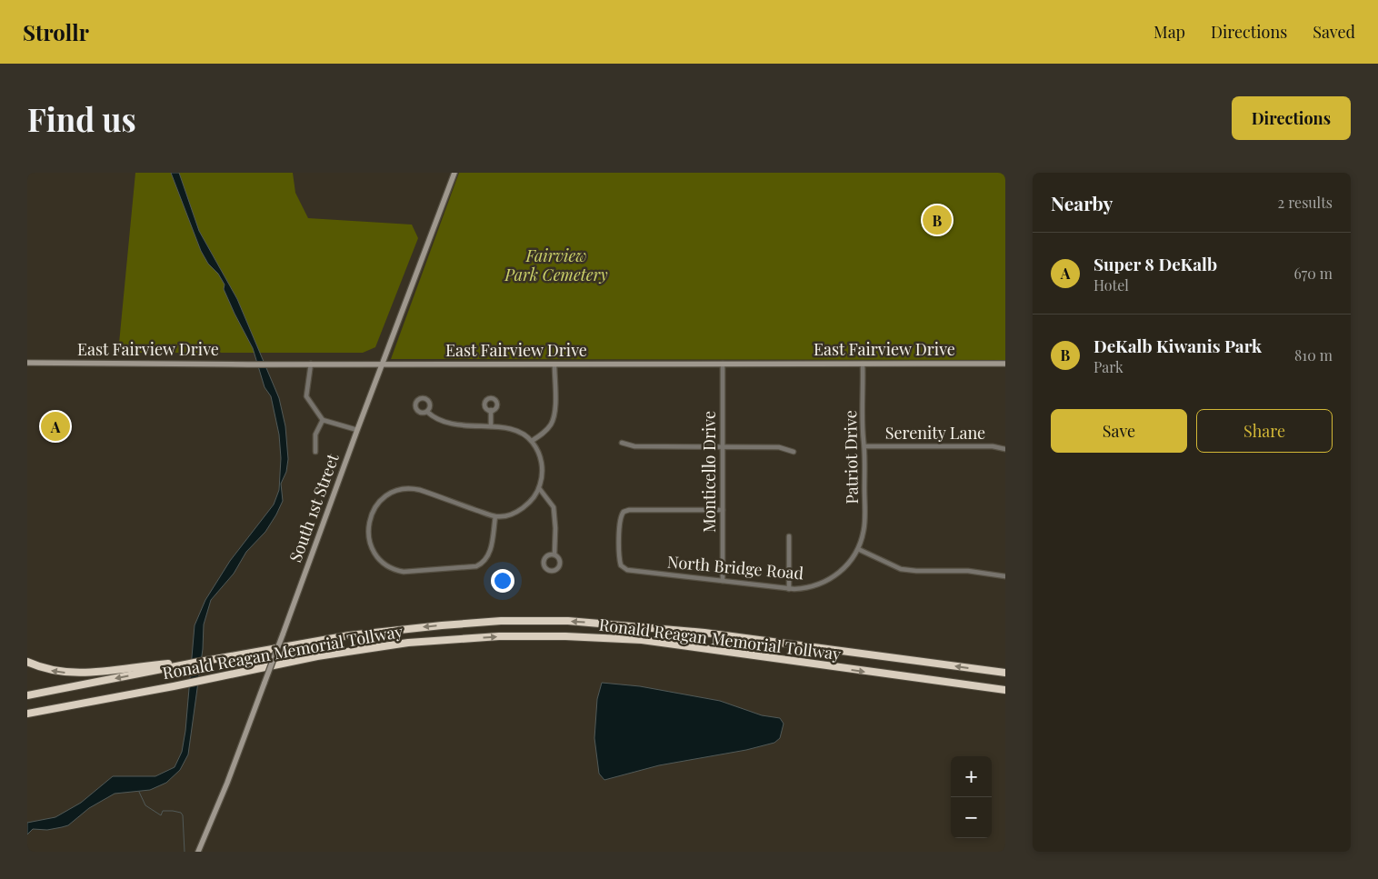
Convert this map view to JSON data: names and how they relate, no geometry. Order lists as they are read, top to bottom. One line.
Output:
{"streets":{"highway":["Ronald Reagan Memorial Tollway"],"street":["East Fairview Drive","Serenity Lane","Patriot Drive","Monticello Drive","South 1st Street","North Bridge Road"]},"crossings":[["East Fairview Drive","Patriot Drive"],["East Fairview Drive","Monticello Drive"],["East Fairview Drive","South 1st Street"],["Serenity Lane","Patriot Drive"],["Patriot Drive","North Bridge Road"],["Monticello Drive","North Bridge Road"]],"parks":["Fairview Park Cemetery"],"page":{"header":"Strollr","nav":["Map","Directions","Saved"],"buttons":["Directions",["Save","Share"]],"title":"Find us","heading":["Nearby","2 results"],"pins":["B","A"],"list":[{"mark":"A","name":"Super 8 DeKalb","note":"Hotel","value":"670 m"},{"mark":"B","name":"DeKalb Kiwanis Park","note":"Park","value":"810 m"}],"map_buttons":["+","−"]}}
